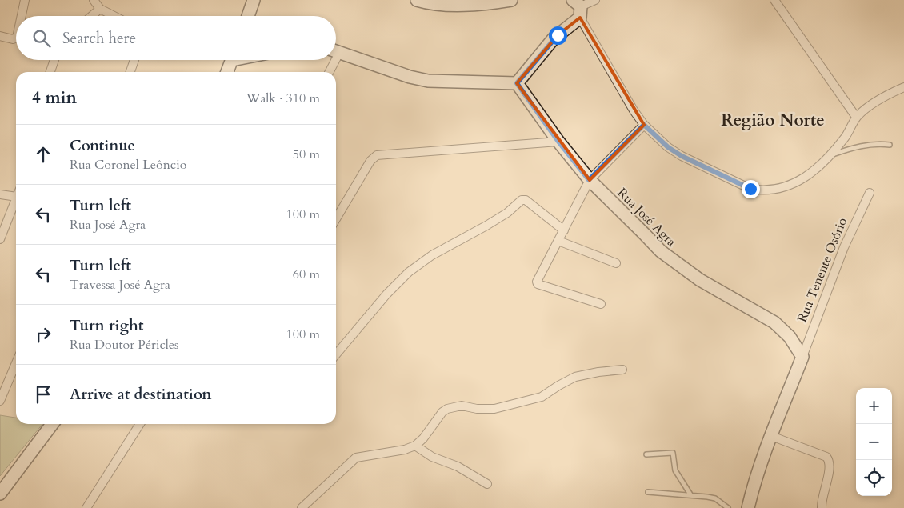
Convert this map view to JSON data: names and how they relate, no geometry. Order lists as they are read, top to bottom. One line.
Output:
{"streets":{"street":["Rua José Agra","Rua Tenente Osório"]},"crossings":[["Rua José Agra","Rua Tenente Osório"]],"districts":["Região Norte"],"page":{"search":"Search here","heading":["4 min","Walk · 310 m"],"list":[["Continue","Rua Coronel Leôncio","50 m"],["Turn left","Rua José Agra","100 m"],["Turn left","Travessa José Agra","60 m"],["Turn right","Rua Doutor Péricles","100 m"],"Arrive at destination"],"map_buttons":["+","−"]}}
